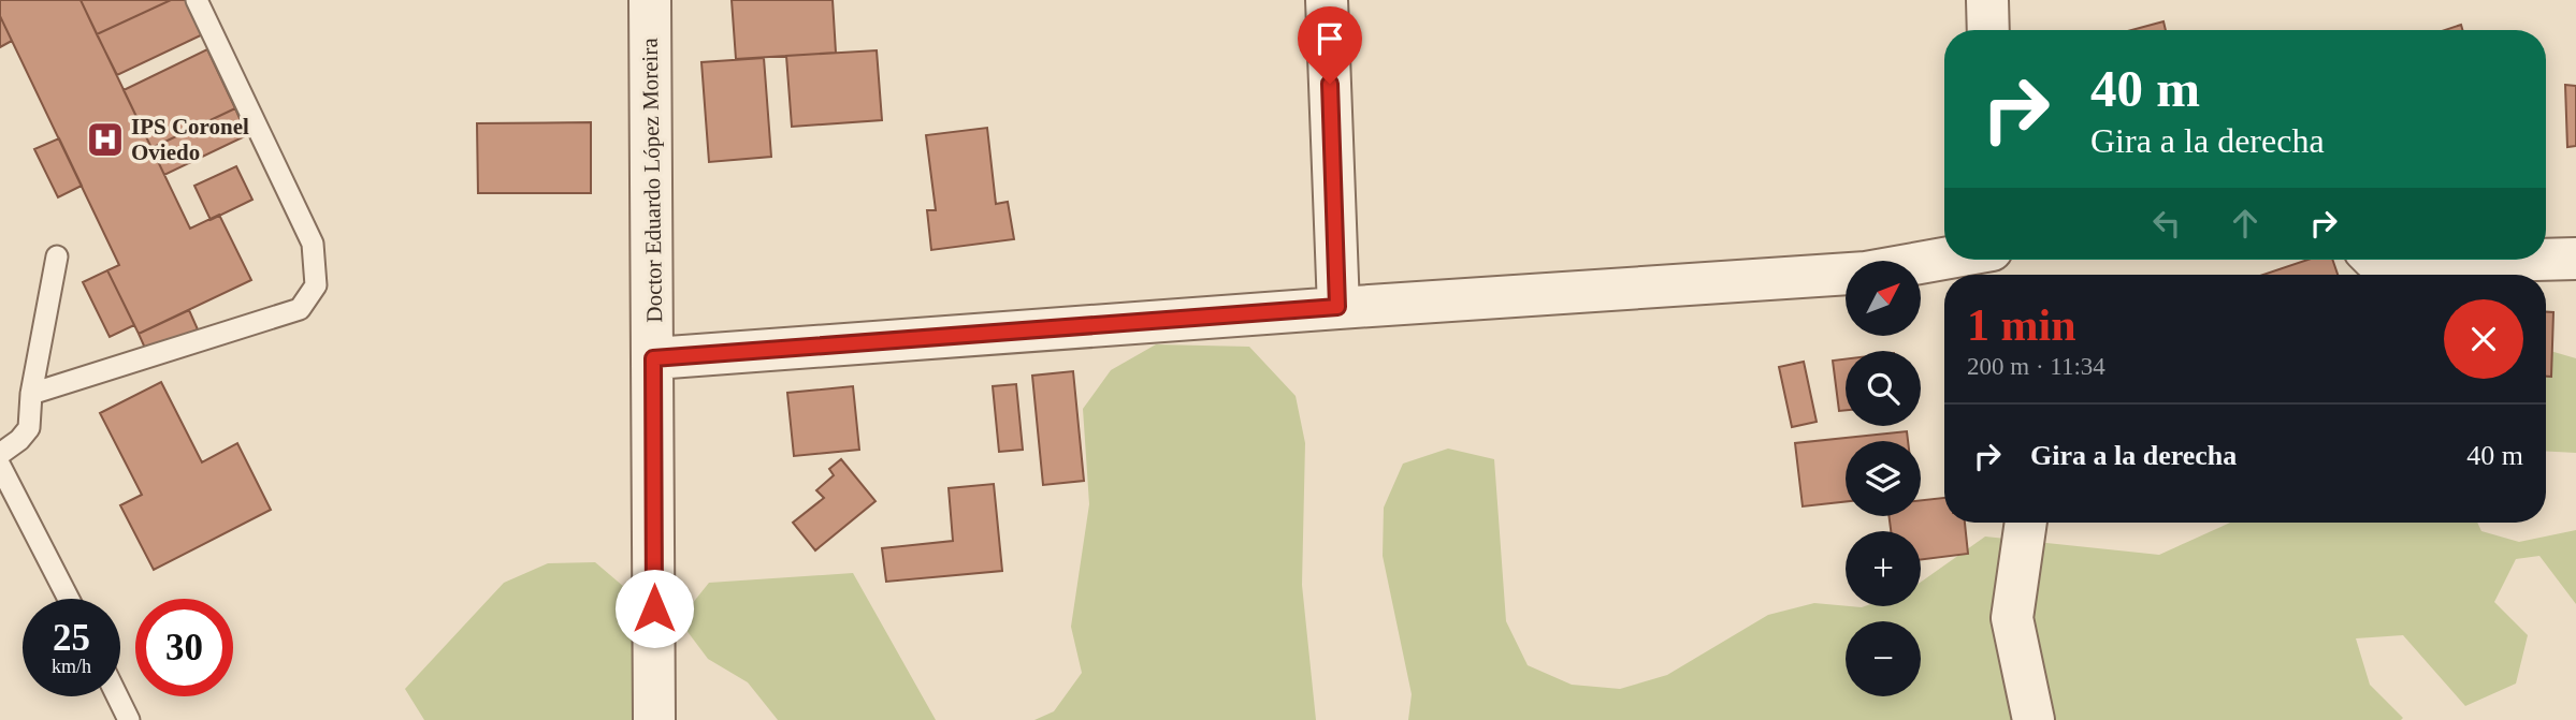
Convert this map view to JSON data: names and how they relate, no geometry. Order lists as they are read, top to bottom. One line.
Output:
{"streets":{"street":["Doctor Eduardo López Moreira"]},"places":{"hospital":["IPS Coronel Oviedo"]},"north":"top right","page":{"turn":["40 m","Gira a la derecha"],"map_buttons":["+","−"],"heading":["1 min","200 m · 11:34"],"list":[{"name":"Gira a la derecha","value":"40 m"}],"speed":"25 km/h","limit":"30"}}
